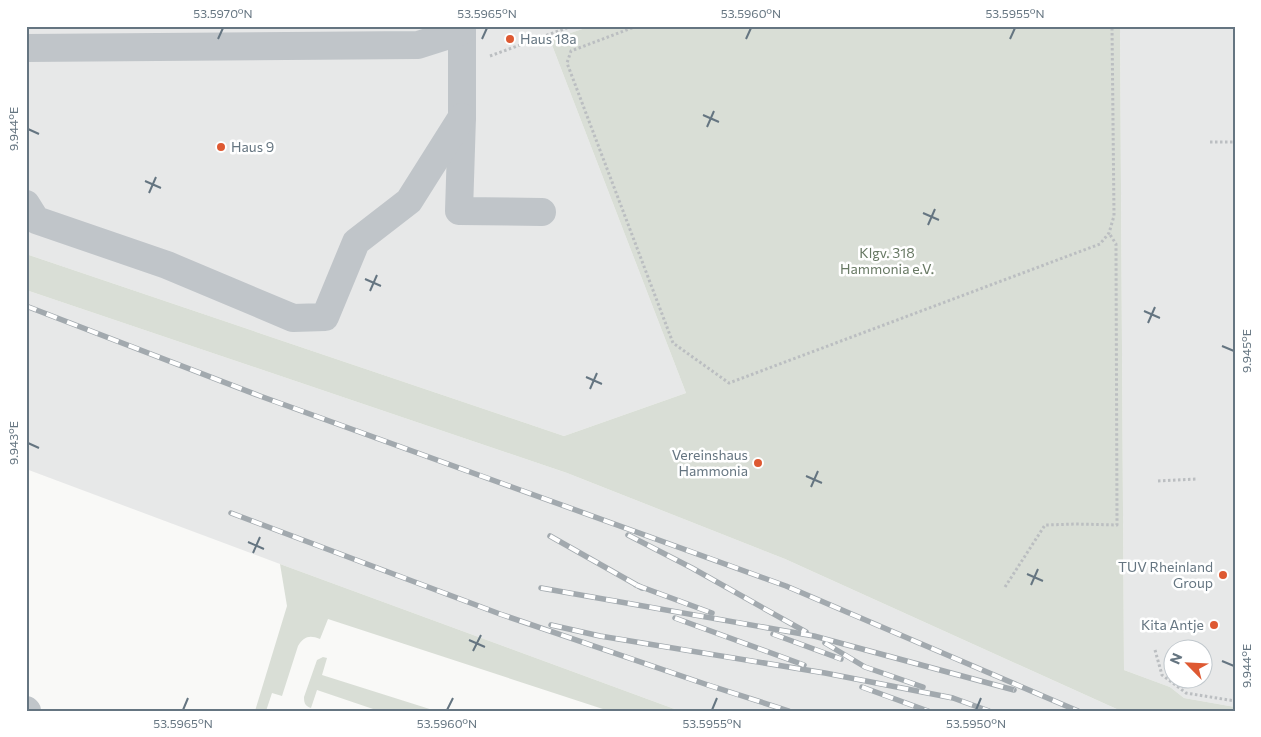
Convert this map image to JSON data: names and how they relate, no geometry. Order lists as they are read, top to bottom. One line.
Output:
{"parks":["Klgv. 318 Hammonia e.V."],"places":["Haus 18a","Haus 9","Vereinshaus Hammonia","TUV Rheinland Group","Kita Antje"],"north":"top left","coordinates":["53.5970°N","53.5965°N","53.5960°N","53.5955°N","9.944°E","9.945°E","9.943°E","53.5950°N"]}
